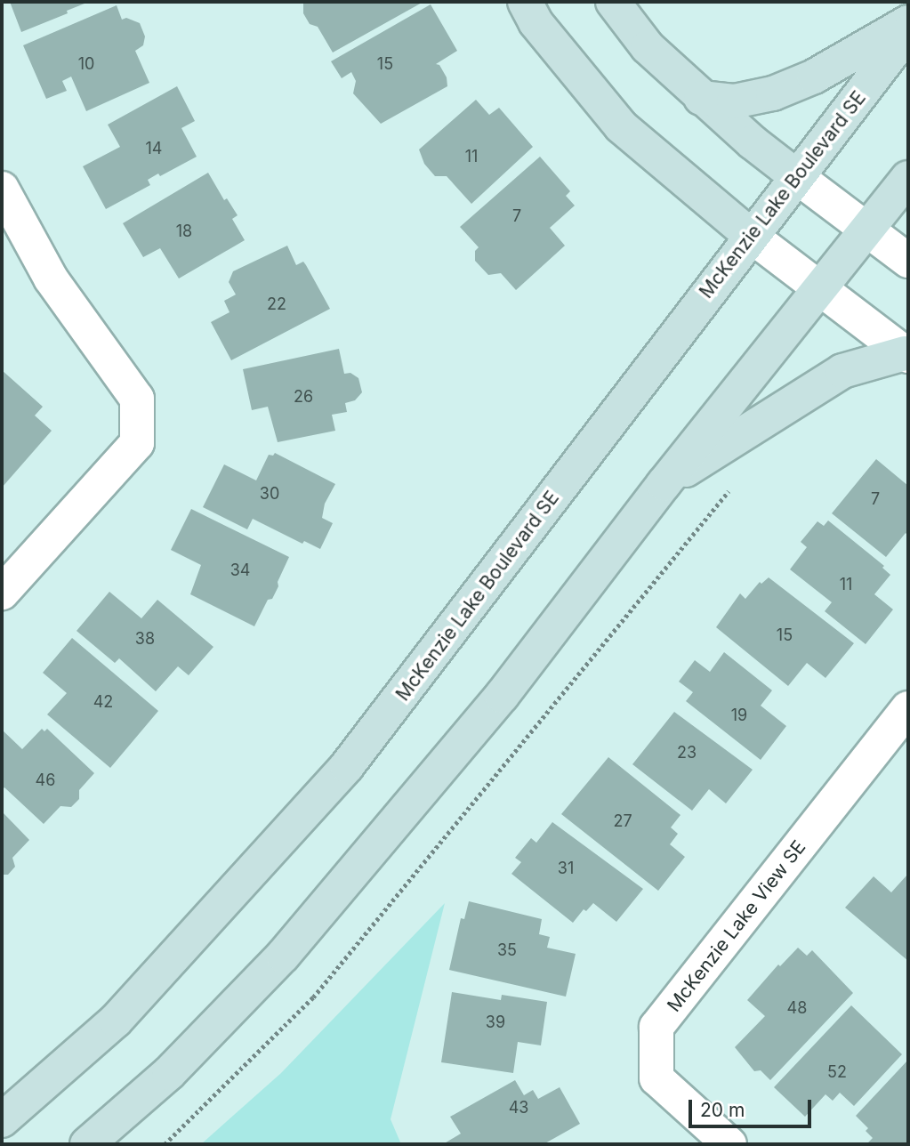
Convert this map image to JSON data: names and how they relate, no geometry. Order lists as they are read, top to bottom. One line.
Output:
{"streets":{"main road":["McKenzie Lake Boulevard SE"],"street":["McKenzie Lake View SE"]},"house_numbers":["10","15","14","11","7","18","22","26","30","7","34","11","15","38","42","19","23","46","27","31","35","48","39","52","43"],"scale_bar":"20 m"}
